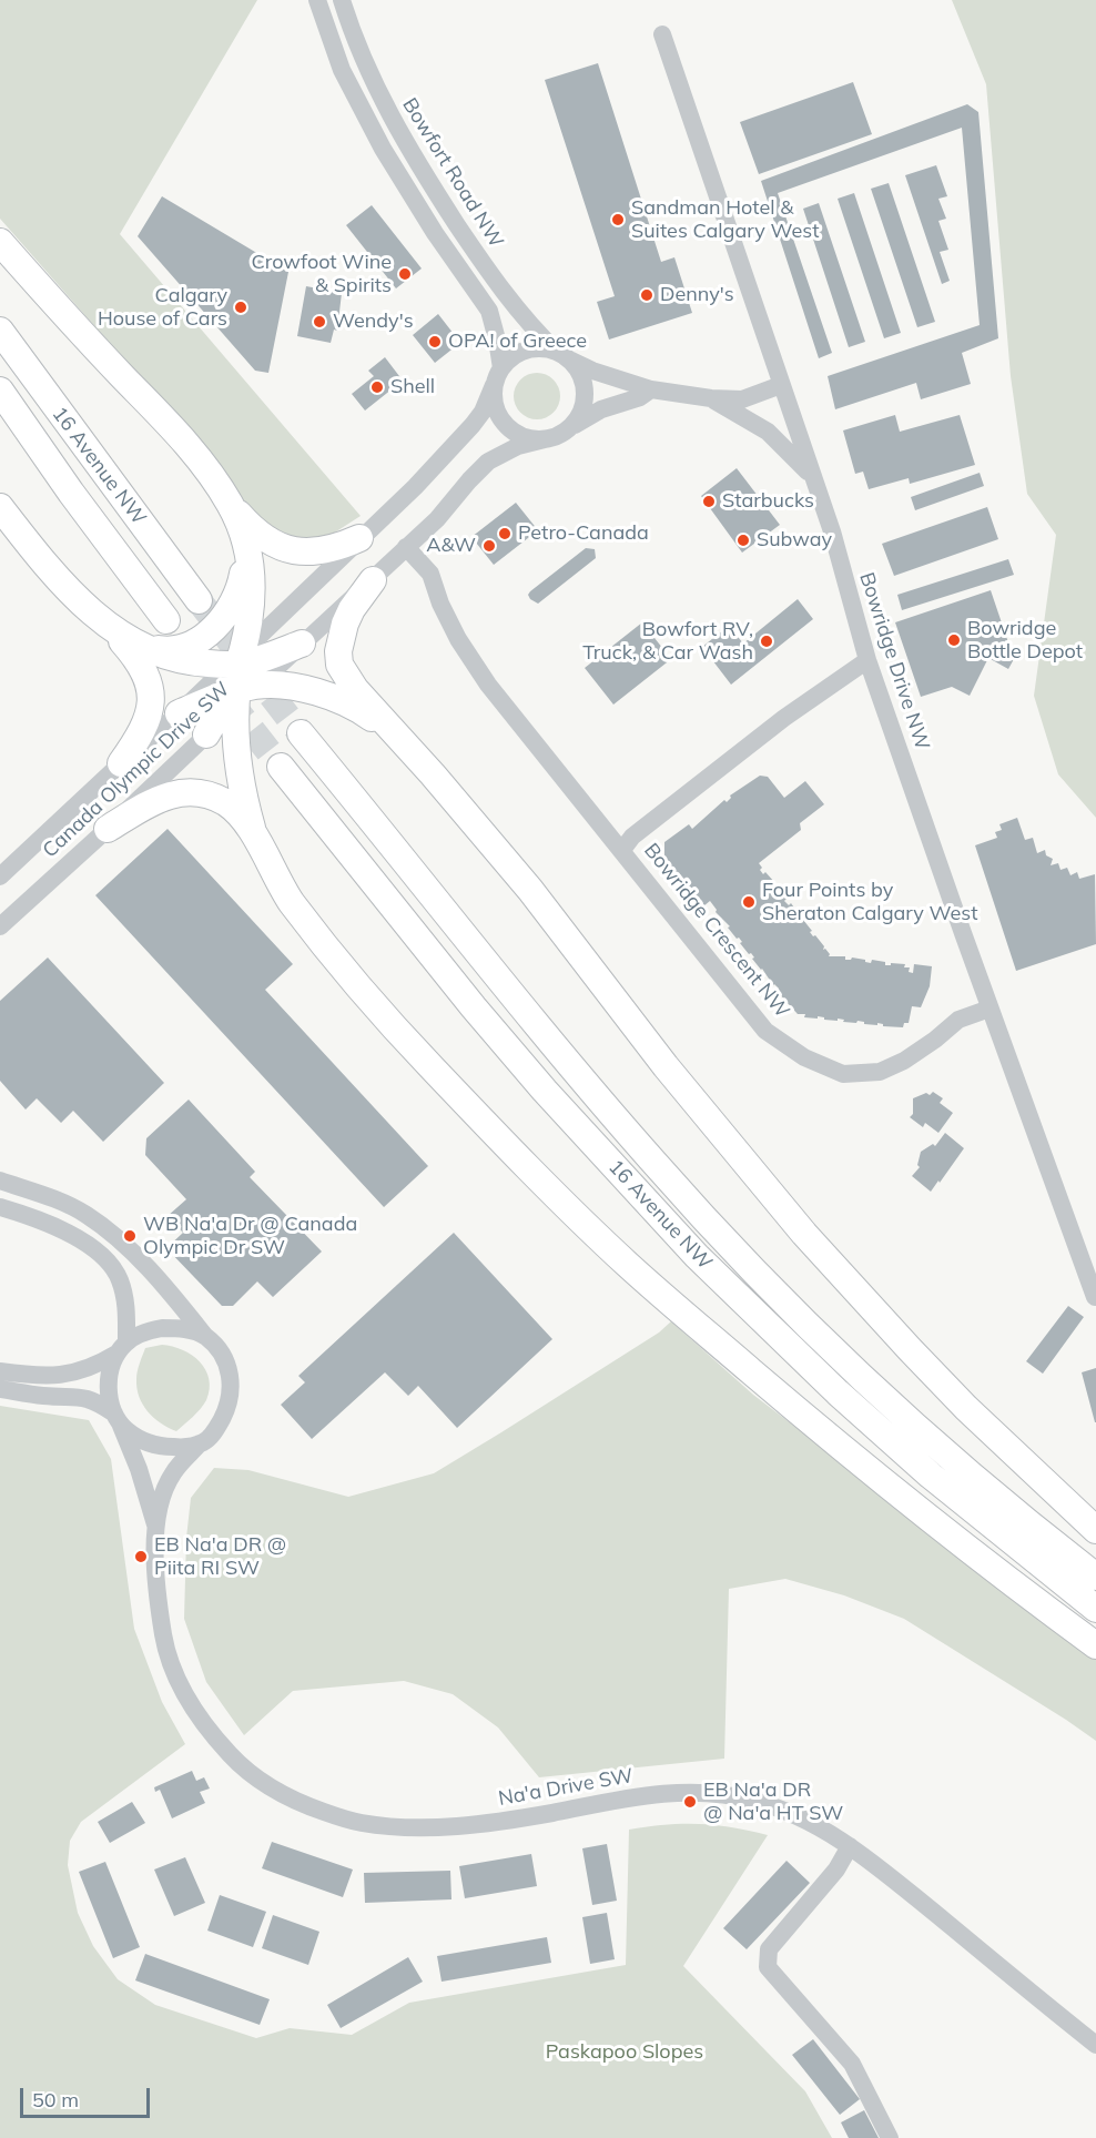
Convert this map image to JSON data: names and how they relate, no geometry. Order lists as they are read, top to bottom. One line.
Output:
{"streets":{"highway":["16 Avenue NW"],"street":["Bowfort Road NW","Bowridge Drive NW","Canada Olympic Drive SW","Bowridge Crescent NW","Na'a Drive SW"]},"crossings":[["Bowfort Road NW","Bowridge Drive NW"],["Bowridge Drive NW","Bowridge Crescent NW"]],"parks":["Paskapoo Slopes"],"places":["Sandman Hotel & Suites Calgary West","Crowfoot Wine & Spirits","Denny's","Calgary House of Cars","Wendy's","OPA! of Greece","Shell","Starbucks","Petro-Canada","Subway","A&W","Bowridge Bottle Depot","Bowfort RV, Truck, & Car Wash","Four Points by Sheraton Calgary West","WB Na'a Dr @ Canada Olympic Dr SW","EB Na'a DR @ Piita RI SW","EB Na'a DR @ Na'a HT SW"],"scale_bar":"50 m"}
